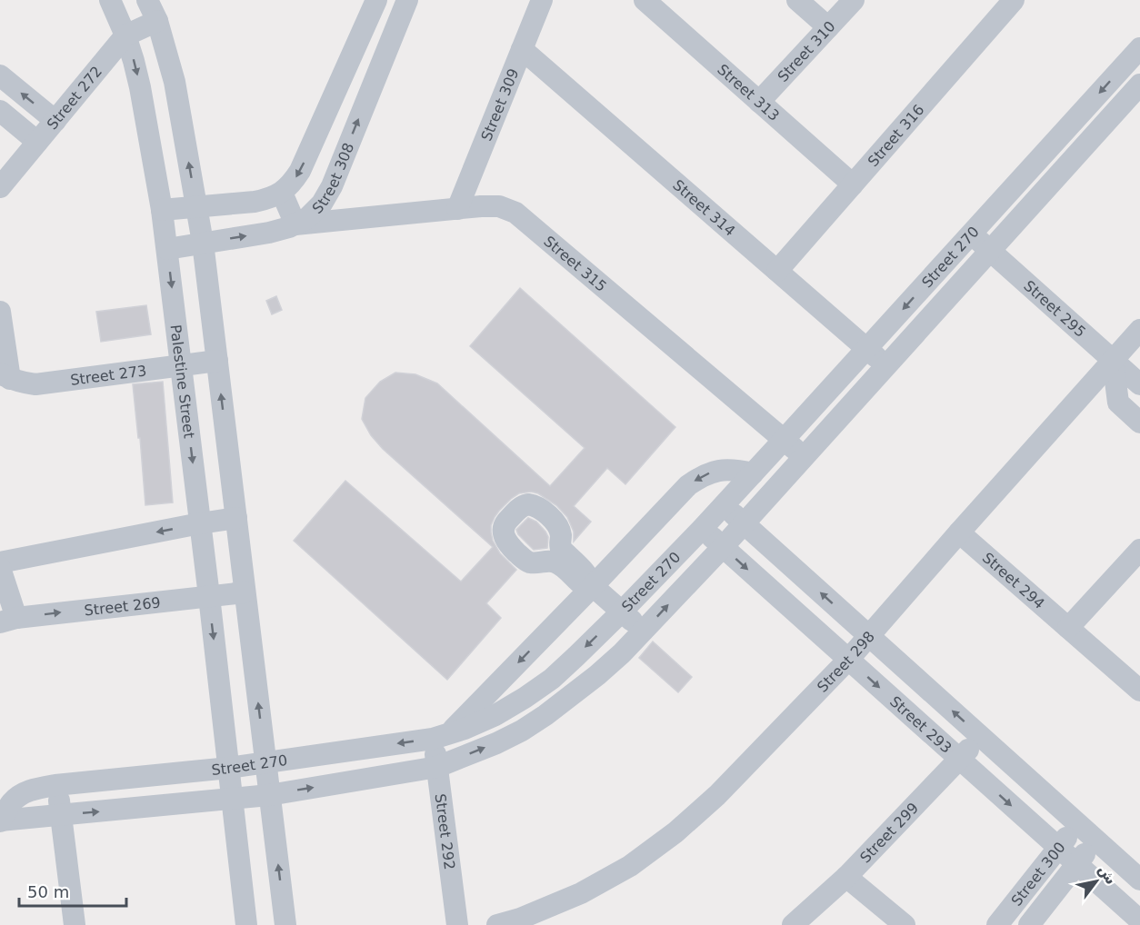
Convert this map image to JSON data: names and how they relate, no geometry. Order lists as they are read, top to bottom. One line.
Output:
{"streets":{"street":["Street 310","Street 313","Street 272","Street 309","Street 316","Street 308","Street 314","Street 270","Street 315","Street 295","Street 273","Palestine Street","Street 294","Street 269","Street 298","Street 293","Street 292","Street 299","Street 300"]},"crossings":[["Street 310","Street 313"],["Street 313","Street 316"],["Street 272","Palestine Street"],["Street 309","Street 314"],["Street 309","Street 315"],["Street 316","Street 314"],["Street 308","Street 315"],["Street 308","Palestine Street"],["Street 314","Street 270"],["Street 270","Street 315"],["Street 270","Street 295"],["Street 270","Palestine Street"],["Street 270","Street 293"],["Street 270","Street 292"],["Street 295","Street 298"],["Street 273","Palestine Street"],["Palestine Street","Street 269"],["Street 294","Street 298"],["Street 298","Street 293"],["Street 293","Street 299"],["Street 293","Street 300"]],"scale_bar":"50 m","north":"top right"}
